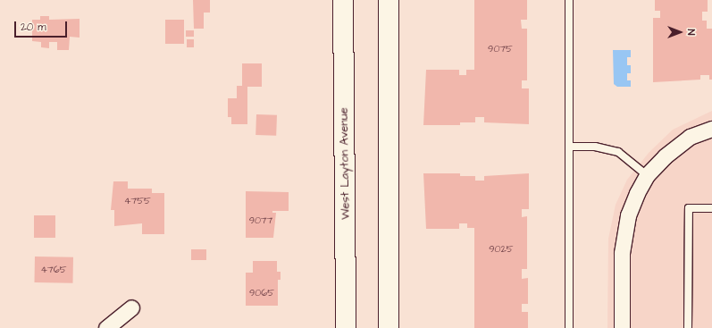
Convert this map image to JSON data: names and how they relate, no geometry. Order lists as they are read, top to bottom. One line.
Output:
{"streets":{"main road":["West Layton Avenue"]},"house_numbers":["9075","4755","9077","9025","4765","9065"],"scale_bar":"20 m","north":"right"}
